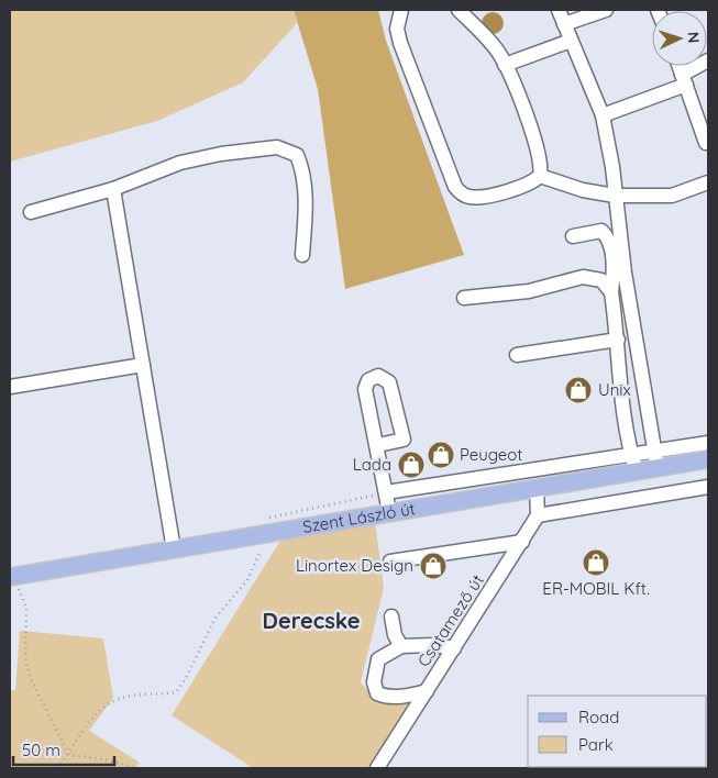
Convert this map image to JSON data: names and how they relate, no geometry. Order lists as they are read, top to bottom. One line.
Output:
{"streets":{"main road":["Szent László út"],"street":["Csatamező út"]},"districts":["Derecske"],"places":{"shop":["Unix","Peugeot","Lada","ER-MOBIL Kft.","Linortex Design"]},"legend":["Road","Park"],"scale_bar":"50 m","north":"right"}
